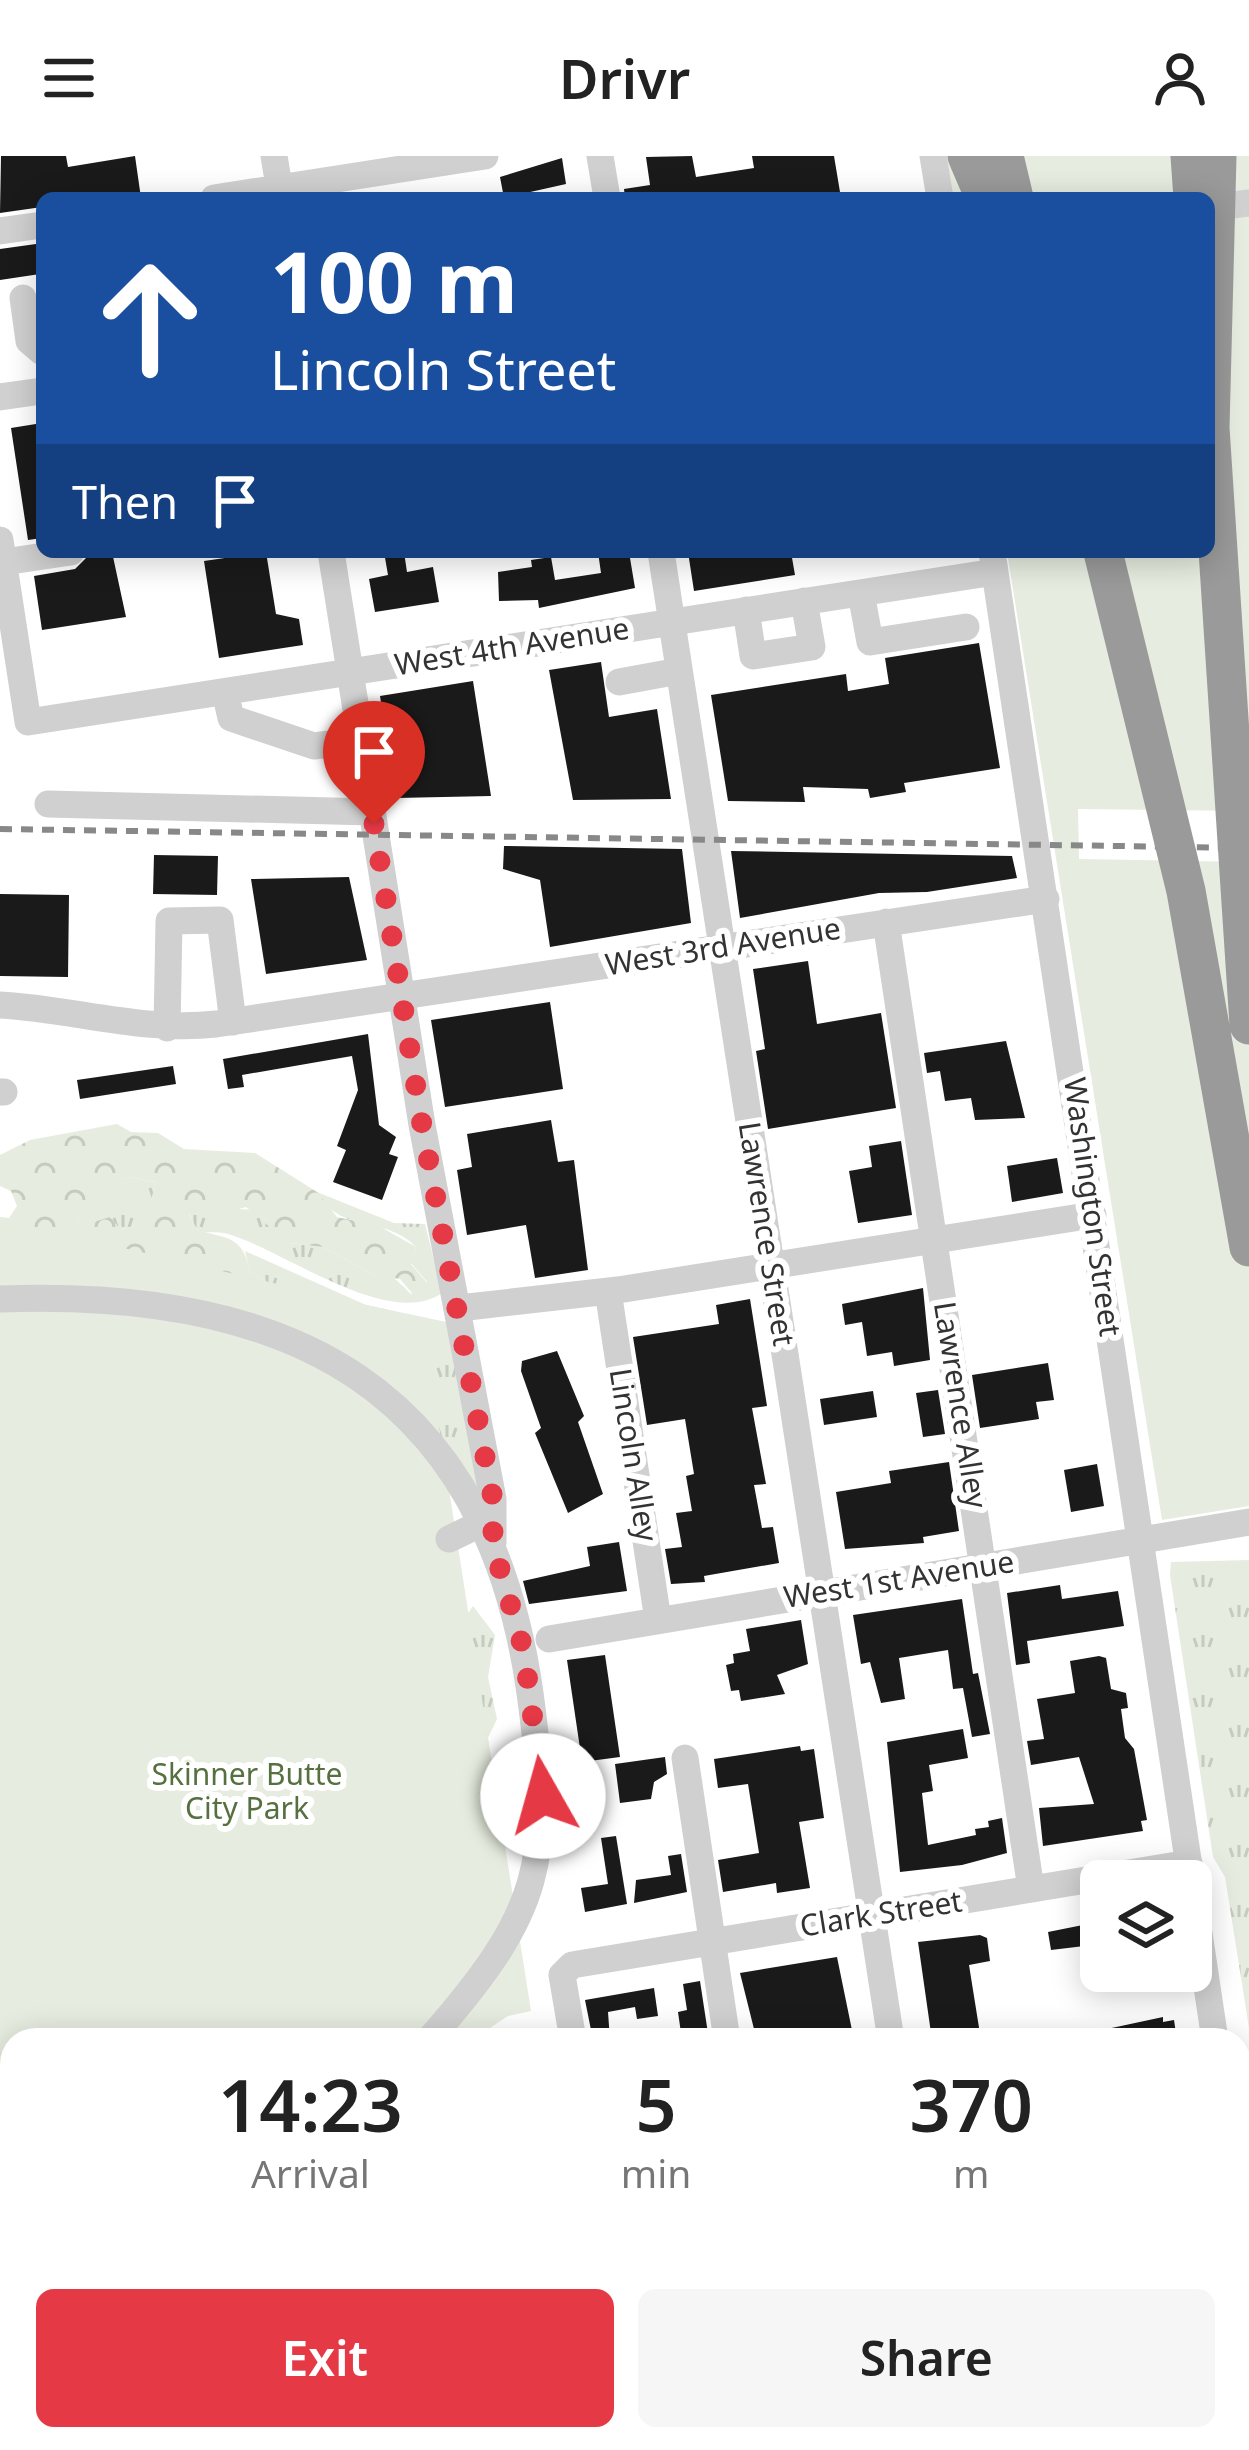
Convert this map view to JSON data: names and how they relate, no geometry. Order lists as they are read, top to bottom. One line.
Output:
{"streets":{"street":["West 4th Avenue","West 3rd Avenue","Washington Street","Lawrence Street","Lawrence Alley","Lincoln Alley","West 1st Avenue","Clark Street"]},"crossings":[["West 4th Avenue","Washington Street"],["West 4th Avenue","Lawrence Street"],["West 3rd Avenue","Washington Street"],["West 3rd Avenue","Lawrence Street"],["West 3rd Avenue","Lawrence Alley"],["Washington Street","West 1st Avenue"],["Lawrence Street","West 1st Avenue"],["Lawrence Street","Clark Street"],["Lawrence Alley","West 1st Avenue"],["Lawrence Alley","Clark Street"],["Lincoln Alley","West 1st Avenue"]],"parks":["Skinner Butte City Park"],"page":{"header":"Drivr","turn":["100 m","Lincoln Street"],"then":"Then","eta":["14:23","Arrival","5","min","370","m"],"buttons":["Exit","Share"]}}
